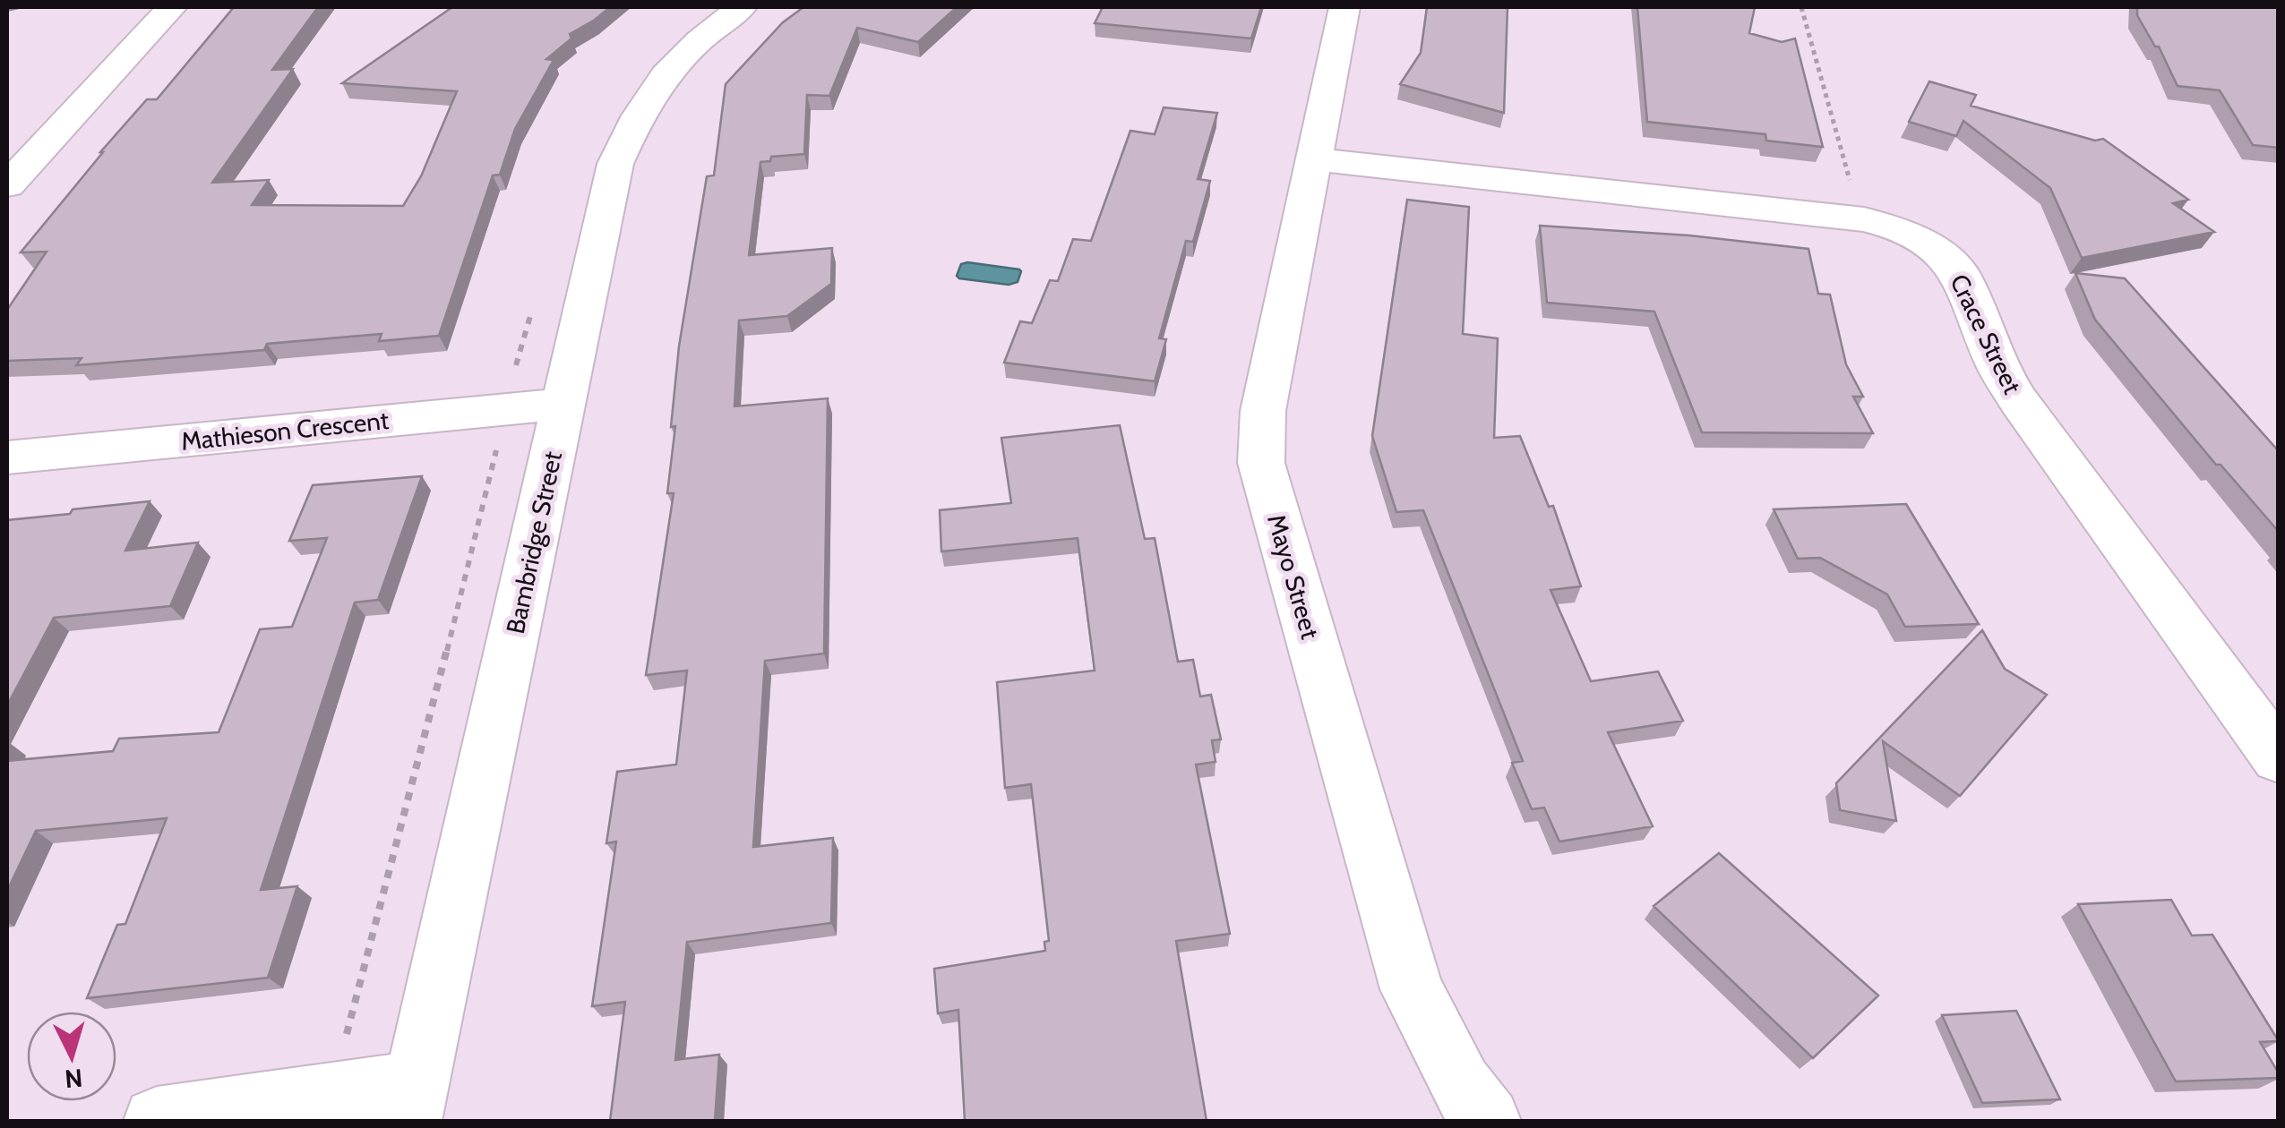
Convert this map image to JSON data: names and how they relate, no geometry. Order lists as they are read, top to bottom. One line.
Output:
{"streets":{"street":["Crace Street","Mathieson Crescent","Bambridge Street","Mayo Street"]},"crossings":[["Crace Street","Mayo Street"],["Mathieson Crescent","Bambridge Street"]],"north":"bottom"}
